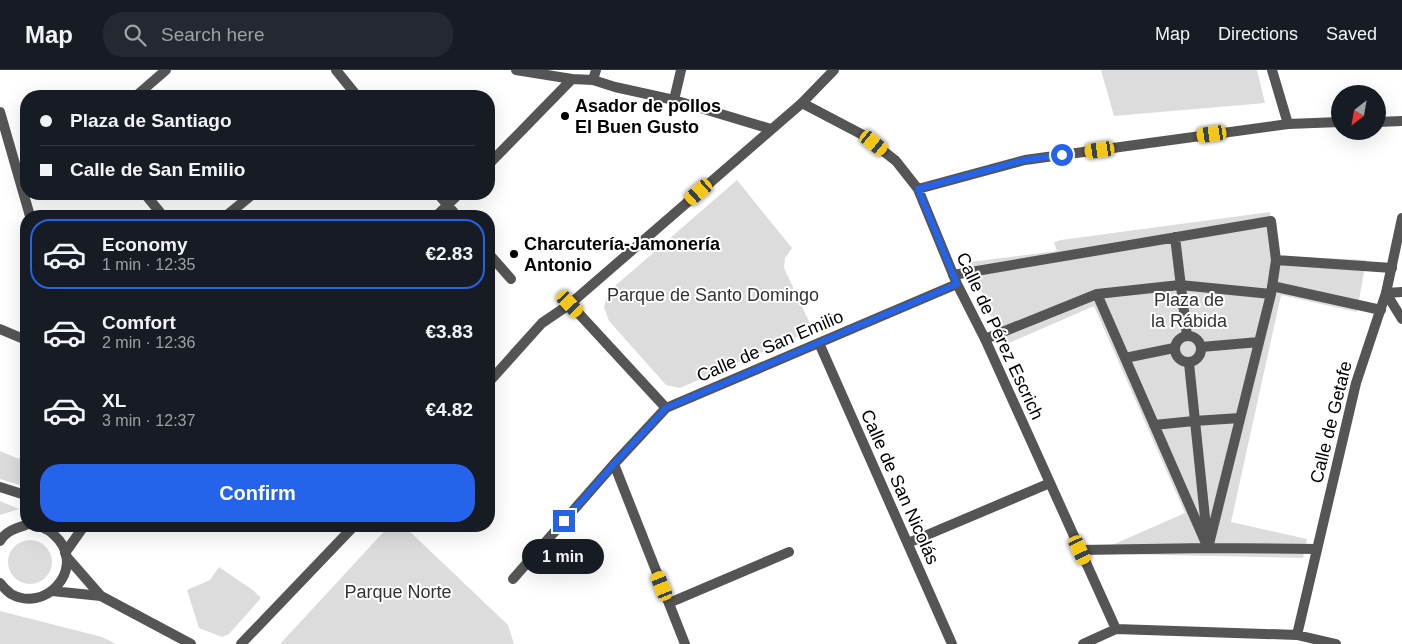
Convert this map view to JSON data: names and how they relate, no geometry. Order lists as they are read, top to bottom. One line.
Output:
{"streets":{"street":["Calle de Pérez Escrich","Calle de San Emilio","Calle de Getafe","Calle de San Nicolás"]},"crossings":[["Calle de Pérez Escrich","Calle de San Emilio"],["Calle de San Emilio","Calle de San Nicolás"]],"parks":["Parque de Santo Domingo","Plaza de la Rábida","Parque Norte"],"places":["Asador de pollos El Buen Gusto","Charcutería-Jamonería Antonio"],"north":"bottom left","page":{"header":"Map","search":"Search here","nav":["Map","Directions","Saved"],"banner":["Plaza de Santiago","Calle de San Emilio"],"list":[{"name":"Economy","note":"1 min · 12:35","value":"€2.83"},{"name":"Comfort","note":"2 min · 12:36","value":"€3.83"},{"name":"XL","note":"3 min · 12:37","value":"€4.82"}],"buttons":"Confirm","bubble":"1 min"}}
